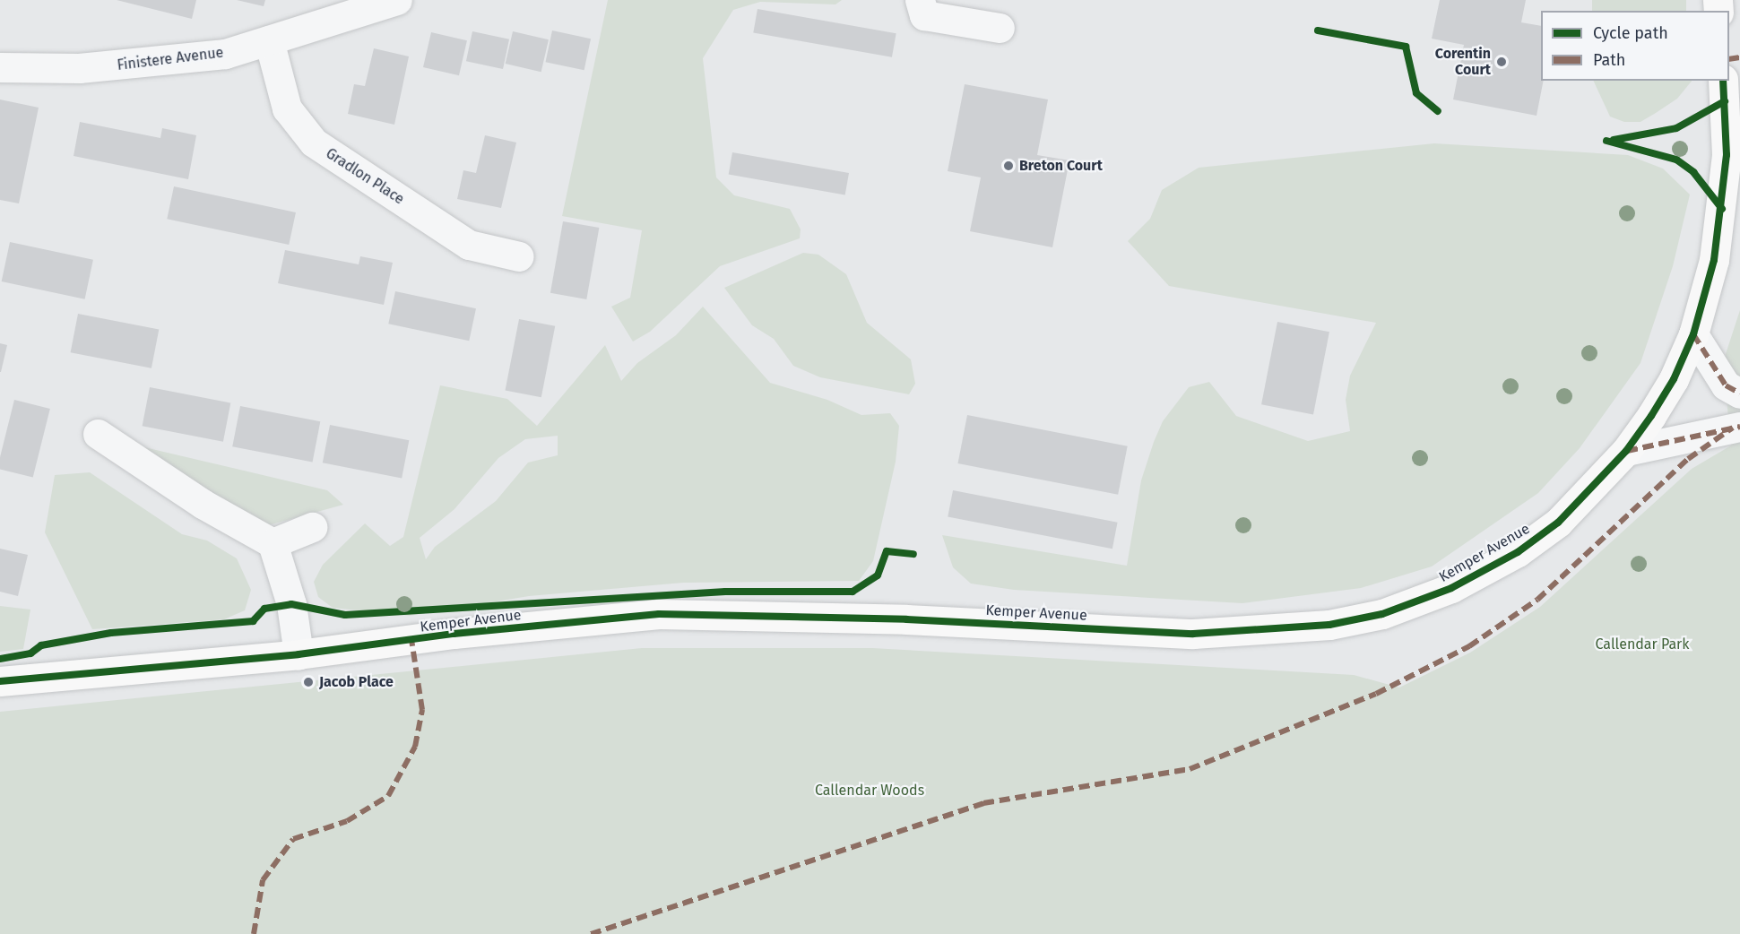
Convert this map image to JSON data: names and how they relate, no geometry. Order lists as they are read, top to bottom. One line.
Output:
{"streets":{"street":["Finistere Avenue","Gradlon Place","Kemper Avenue"]},"crossings":[["Finistere Avenue","Gradlon Place"]],"parks":["Callendar Park","Callendar Woods"],"places":["Corentin Court","Breton Court","Jacob Place"],"legend":["Cycle path","Path"]}
